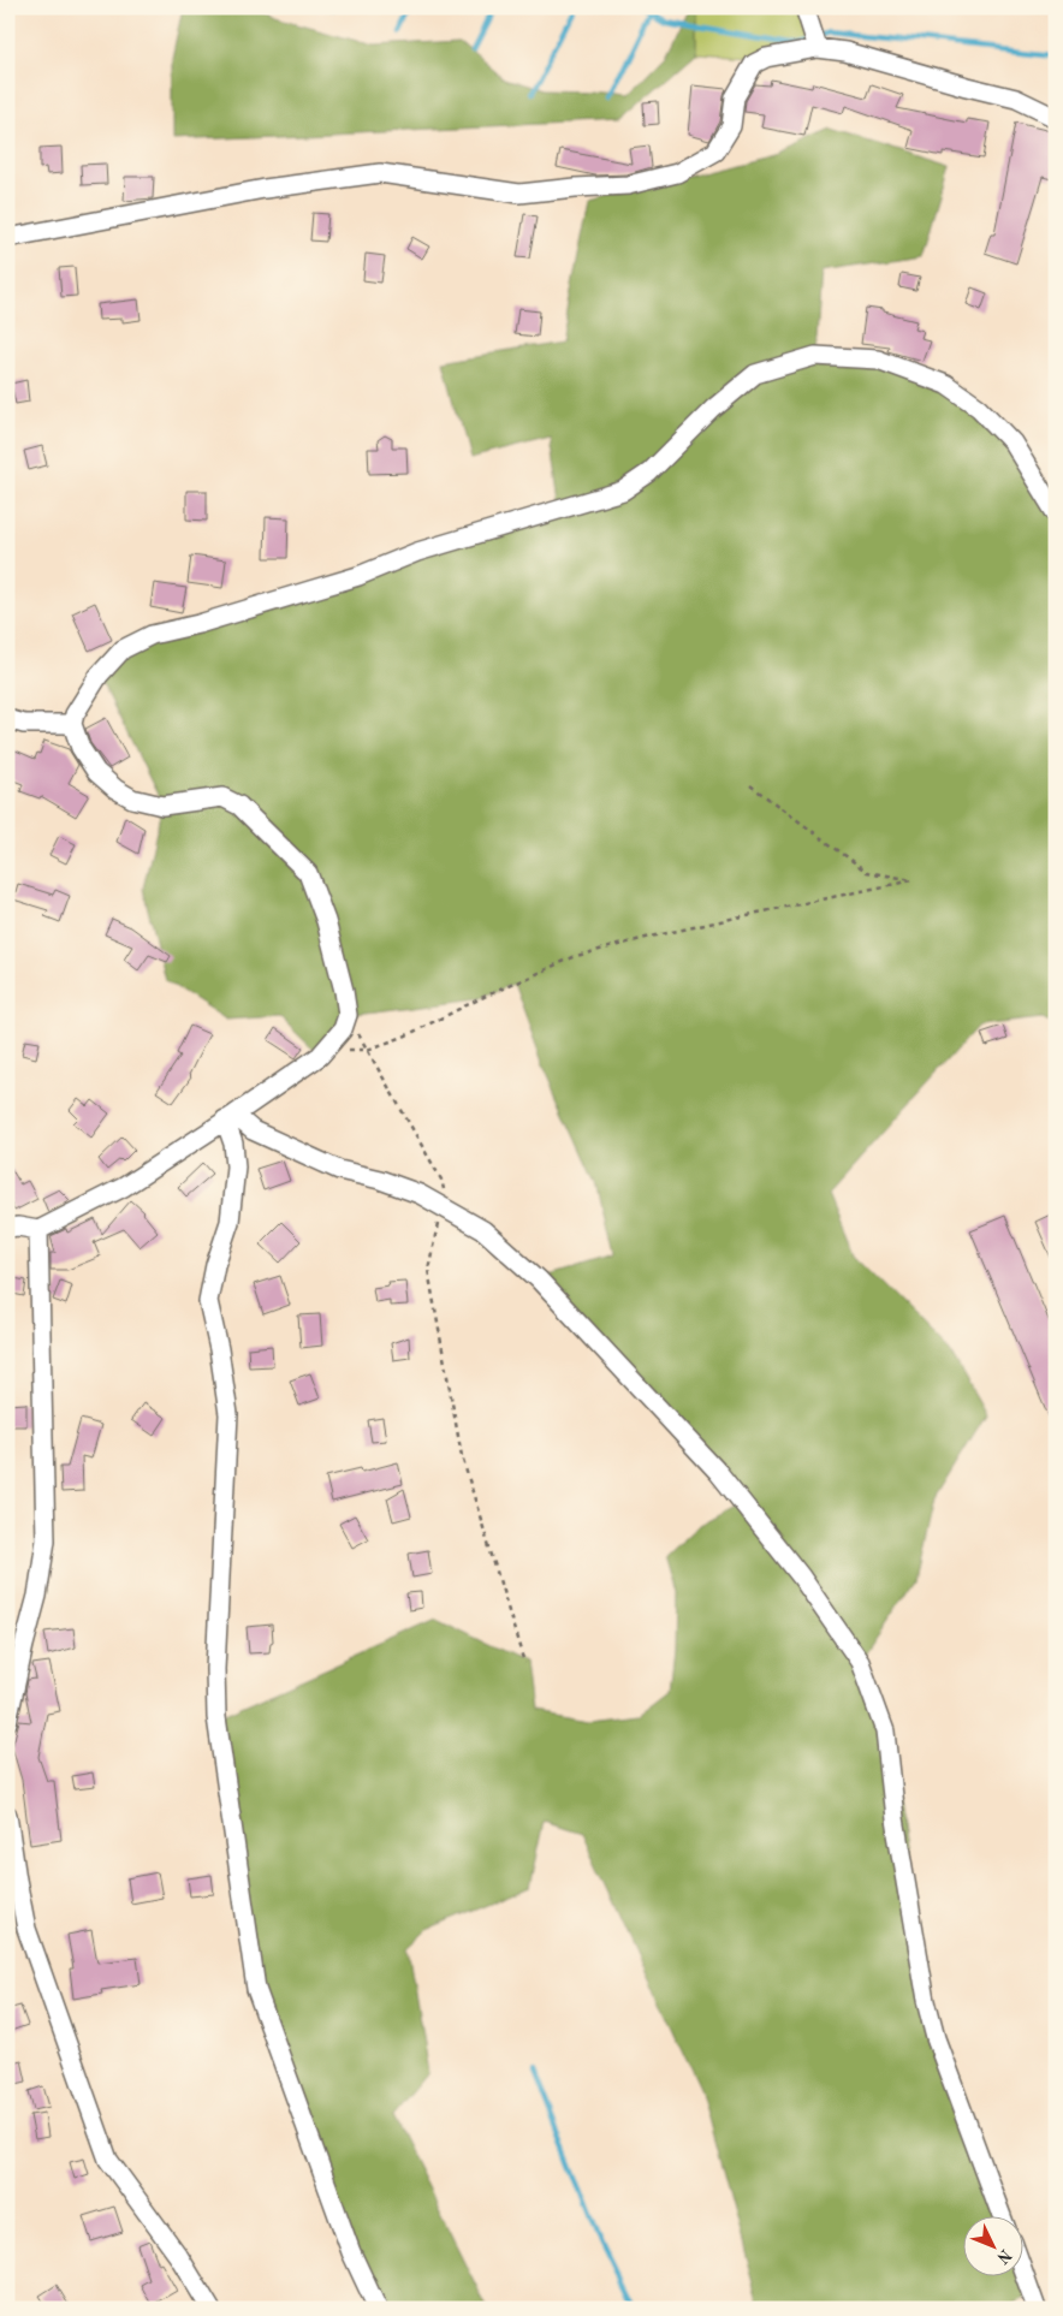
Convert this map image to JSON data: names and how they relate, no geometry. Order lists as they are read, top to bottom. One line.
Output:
{"north":"bottom right"}
